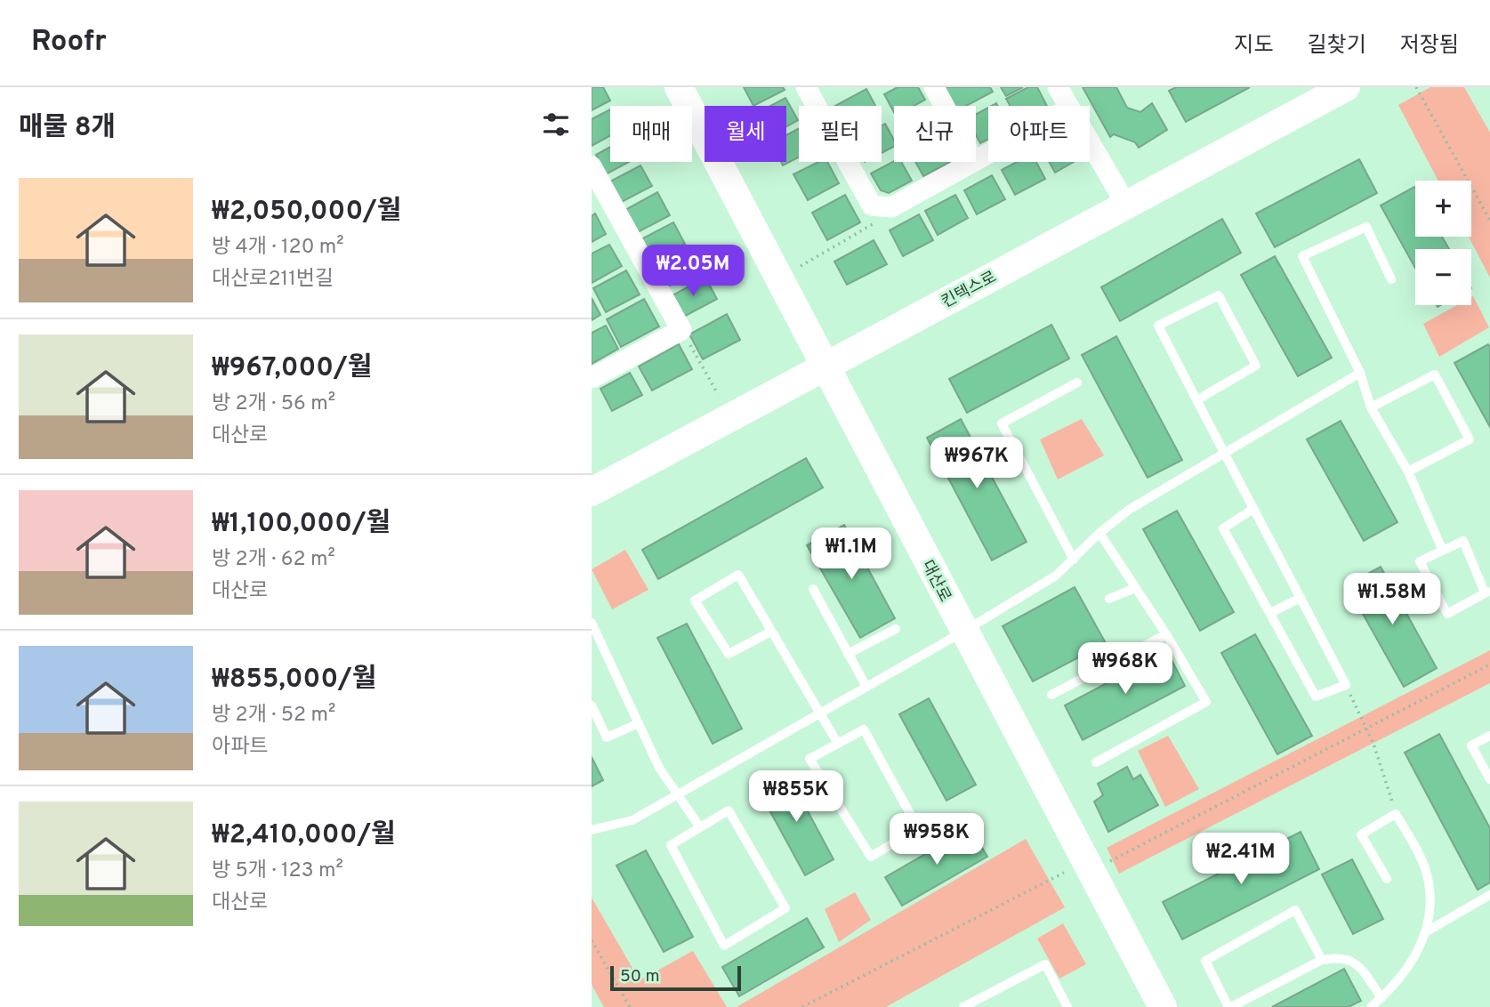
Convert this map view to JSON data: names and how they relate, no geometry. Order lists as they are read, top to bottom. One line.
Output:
{"streets":{"main road":["킨텍스로","대산로"]},"crossings":[["킨텍스로","대산로"]],"scale_bar":"50 m","page":{"header":"Roofr","nav":["지도","길찾기","저장됨"],"heading":"매물 8개","chip":["매매","월세","필터","신규","아파트"],"list":[{"name":"₩2,050,000/월","note":"방 4개 · 120 m² · 대산로211번길"},{"name":"₩967,000/월","note":"방 2개 · 56 m² · 대산로"},{"name":"₩1,100,000/월","note":"방 2개 · 62 m² · 대산로"},{"name":"₩855,000/월","note":"방 2개 · 52 m² · 아파트"},{"name":"₩2,410,000/월","note":"방 5개 · 123 m² · 대산로"}],"map_buttons":["+","−"],"price":["₩2.05M","₩967K","₩1.1M","₩1.58M","₩968K","₩855K","₩958K","₩2.41M"],"scale":"50 m"}}
